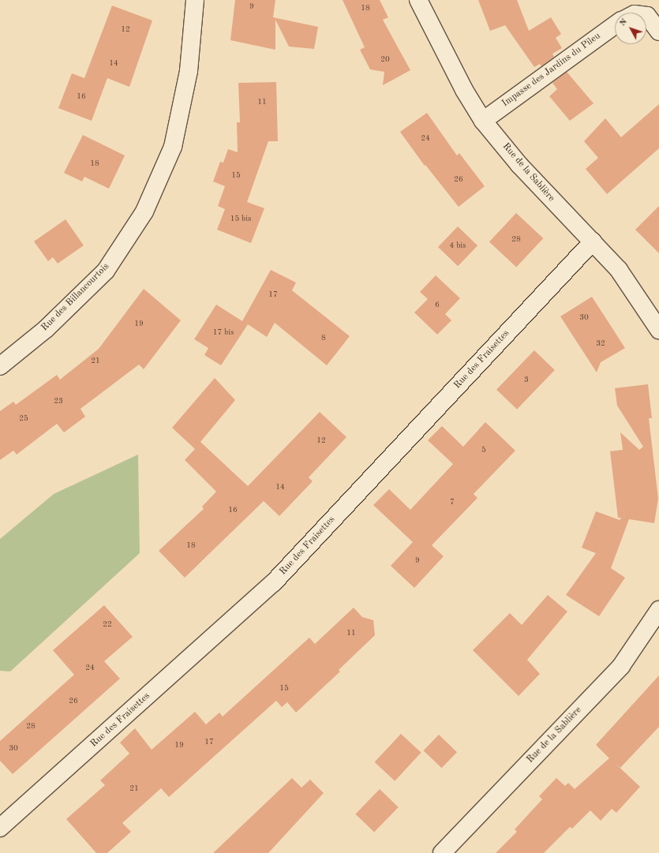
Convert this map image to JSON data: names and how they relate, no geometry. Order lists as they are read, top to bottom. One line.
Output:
{"streets":{"street":["Impasse des Jardins du Pileu","Rue de la Sablière","Rue des Billancourtois","Rue des Fraisettes"]},"crossings":[["Impasse des Jardins du Pileu","Rue de la Sablière"],["Rue de la Sablière","Rue des Fraisettes"]],"house_numbers":["9","18","12","20","14","16","11","24","18","15","26","15 bis","28","4 bis","17","6","30","19","17 bis","8","32","21","3","23","25","12","5","14","7","16","18","9","22","11","24","15","26","28","17","19","30","21"],"north":"top left"}
